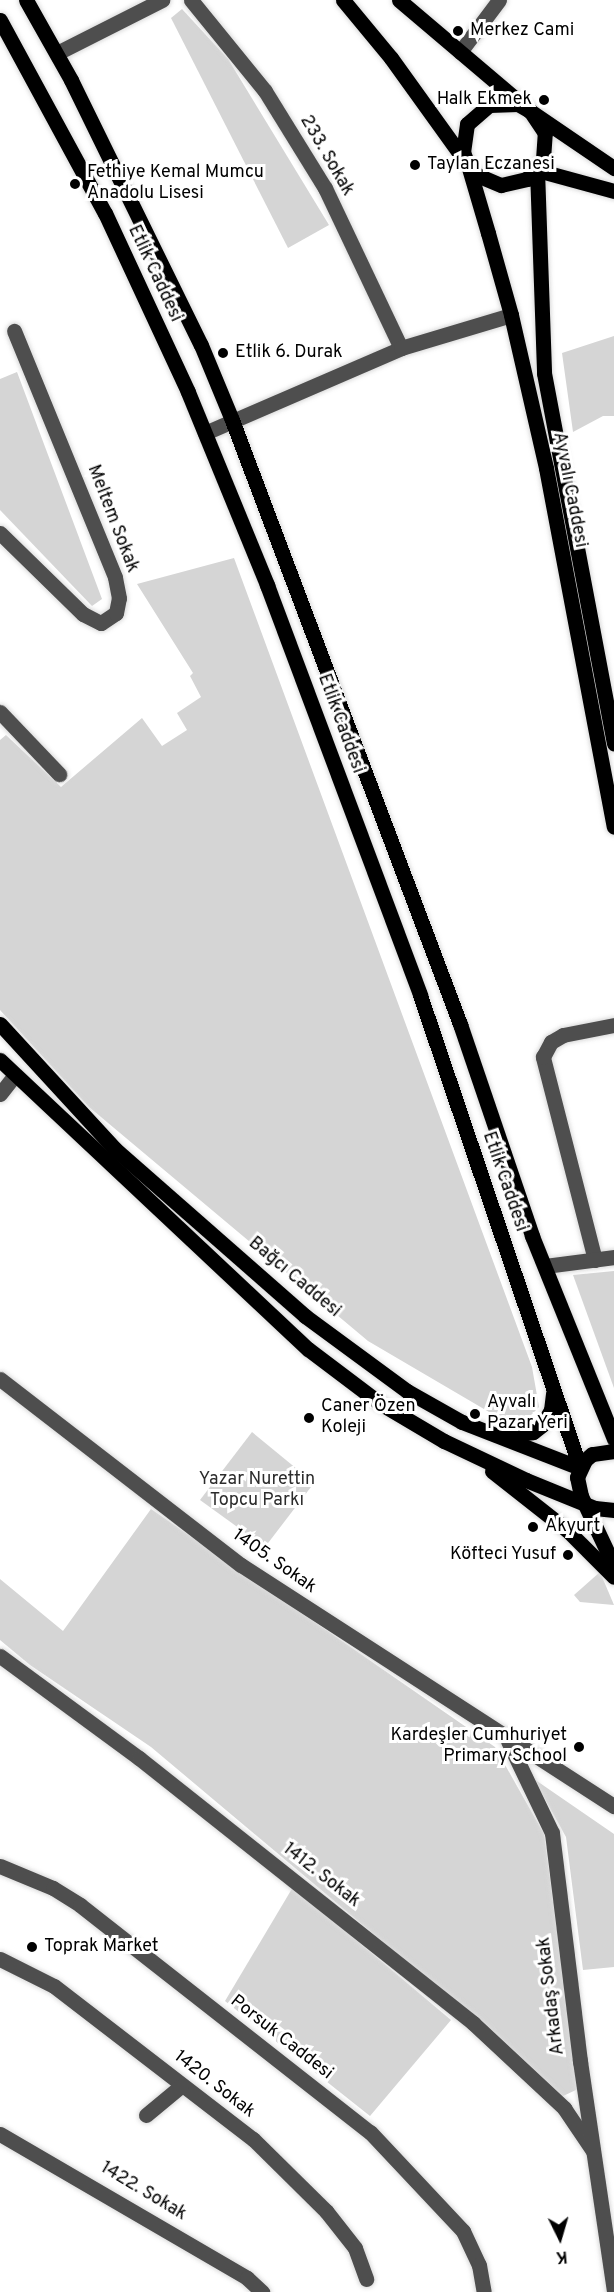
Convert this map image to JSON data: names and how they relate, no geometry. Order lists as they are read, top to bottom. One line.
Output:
{"streets":{"main road":["Etlik Caddesi","Ayvalı Caddesi","Bağcı Caddesi"],"street":["233. Sokak","Meltem Sokak","1405. Sokak","1412. Sokak","Arkadaş Sokak","Porsuk Caddesi","1420. Sokak","1422. Sokak"]},"crossings":[["Etlik Caddesi","Bağcı Caddesi"],["1405. Sokak","Arkadaş Sokak"],["1412. Sokak","Arkadaş Sokak"]],"parks":["Yazar Nurettin Topcu Parkı"],"places":["Merkez Cami","Halk Ekmek","Taylan Eczanesi","Fethiye Kemal Mumcu Anadolu Lisesi","Etlik 6. Durak","Ayvalı Pazar Yeri","Caner Özen Koleji","Akyurt","Köfteci Yusuf","Kardeşler Cumhuriyet Primary School","Toprak Market"],"north":"bottom"}
